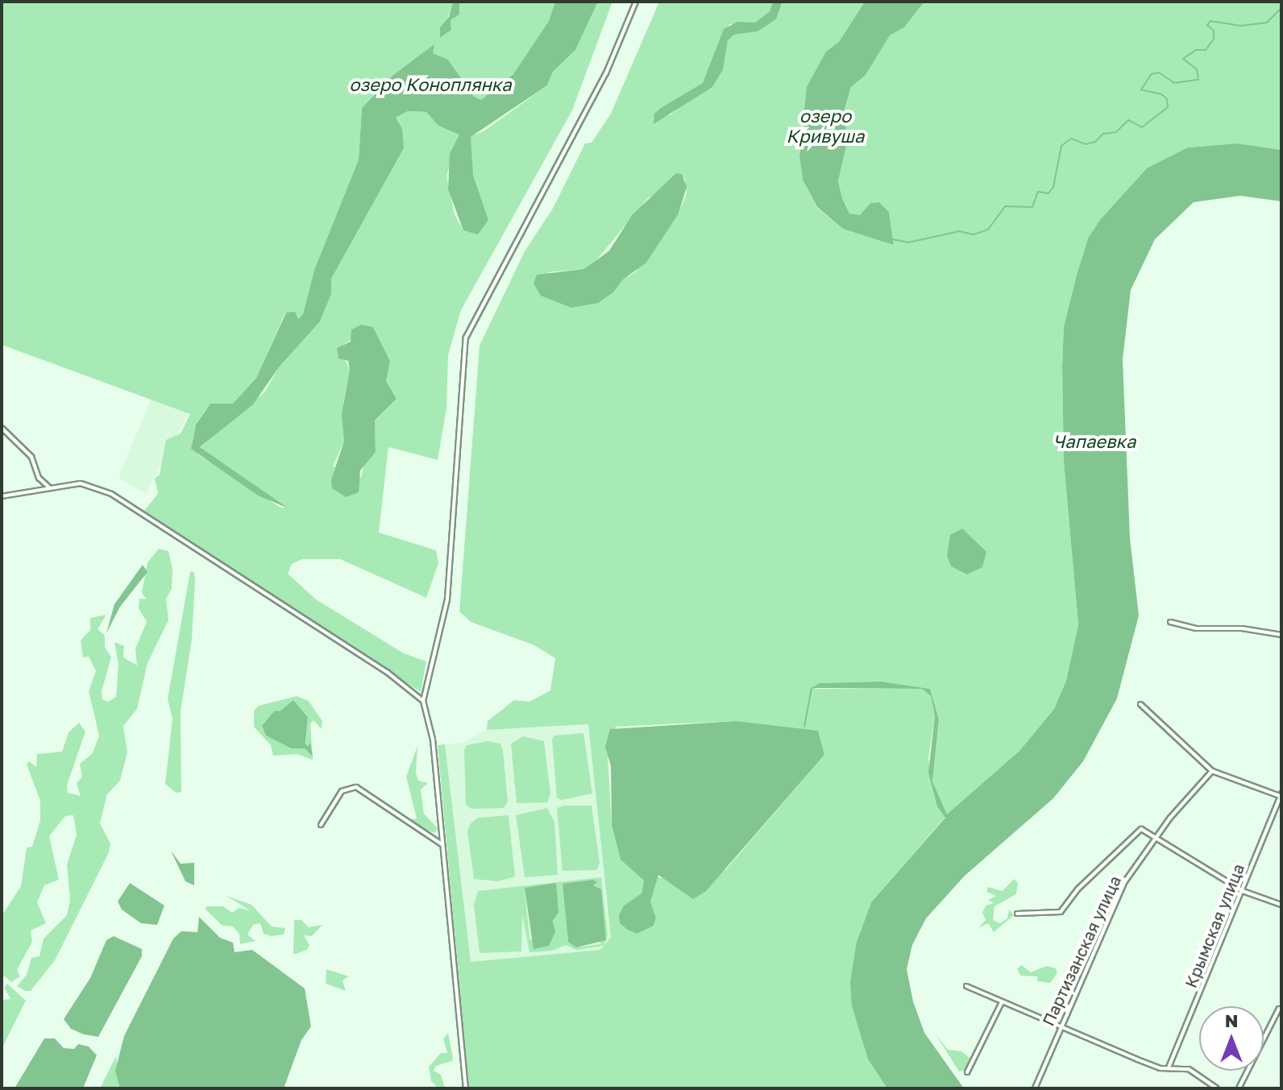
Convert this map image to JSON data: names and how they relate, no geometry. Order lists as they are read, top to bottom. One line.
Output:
{"streets":{"street":["Крымская улица","Партизанская улица"]},"water":["озеро Коноплянка","озеро Кривуша","Чапаевка"],"north":"top"}
